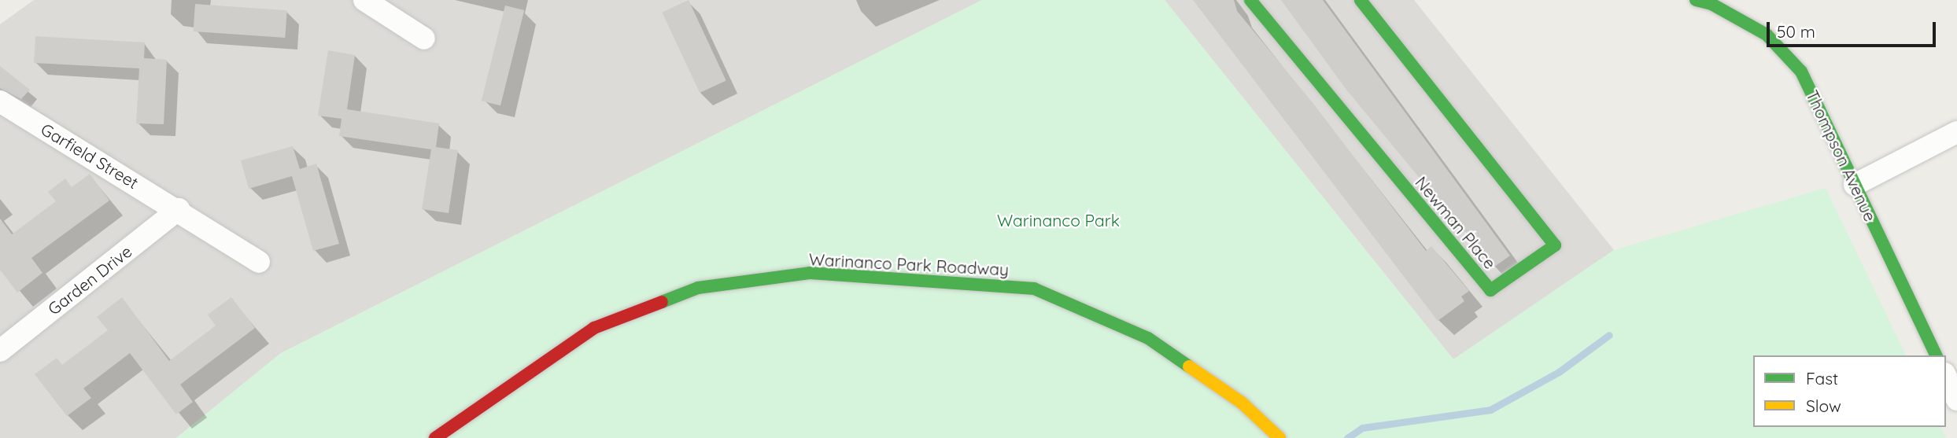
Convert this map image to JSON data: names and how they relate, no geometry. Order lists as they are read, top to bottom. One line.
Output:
{"streets":{"street":["Garfield Street","Thompson Avenue","Newman Place","Warinanco Park Roadway","Garden Drive"]},"crossings":[["Garfield Street","Garden Drive"]],"parks":["Warinanco Park"],"legend":["Fast","Slow"],"scale_bar":"50 m"}
